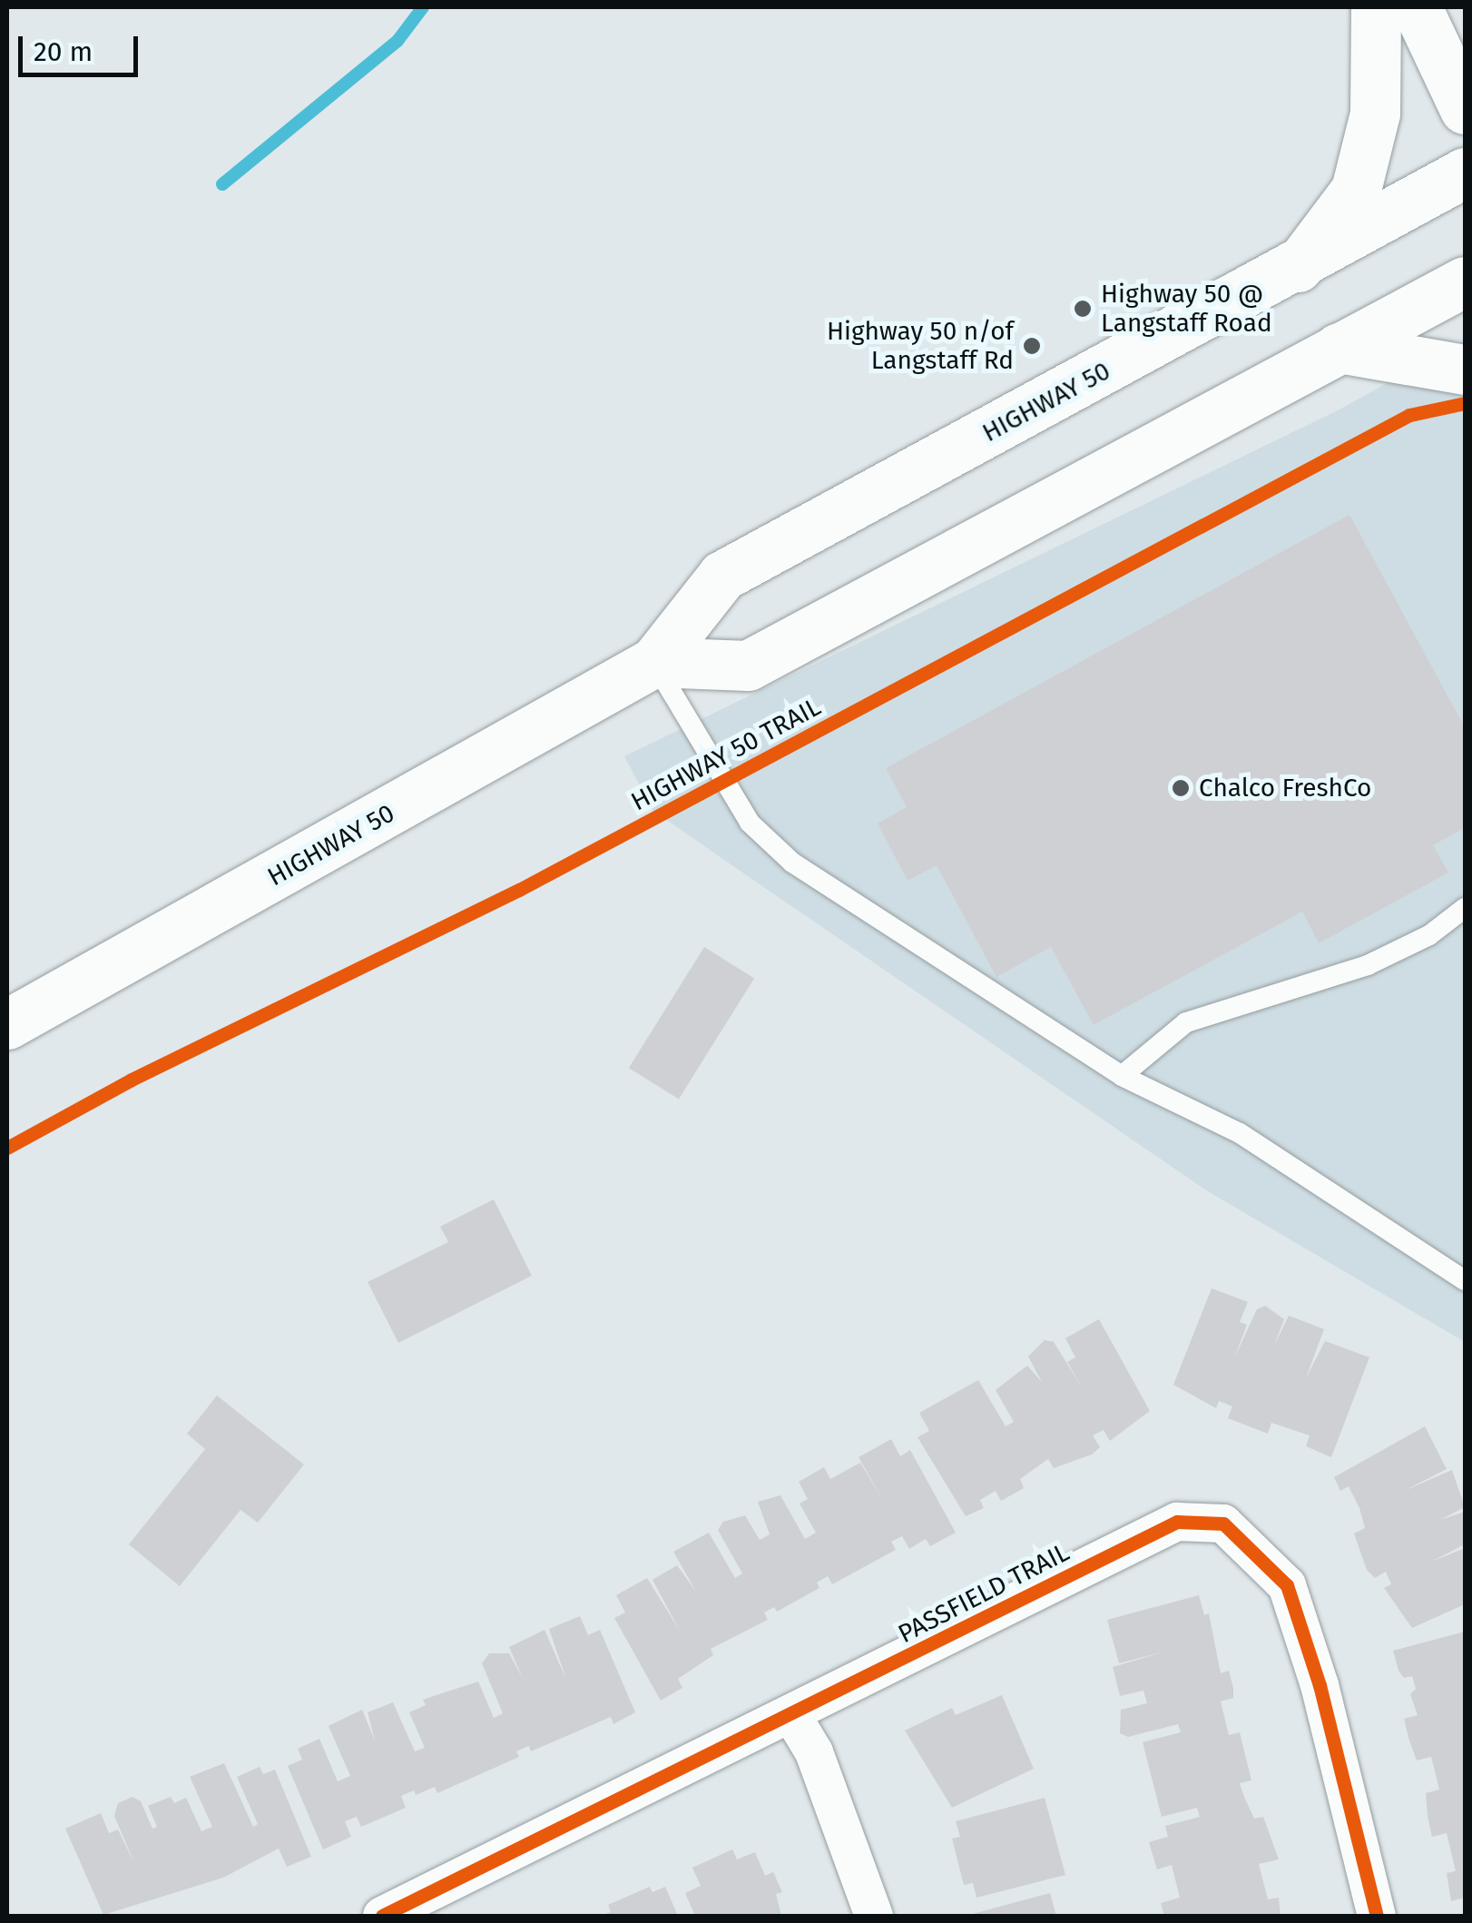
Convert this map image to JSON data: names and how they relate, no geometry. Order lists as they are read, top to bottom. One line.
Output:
{"streets":{"main road":["HIGHWAY 50"],"street":["PASSFIELD TRAIL"],"cycle path":["HIGHWAY 50 TRAIL"]},"places":["Highway 50 @ Langstaff Road","Highway 50 n/of Langstaff Rd","Chalco FreshCo"],"scale_bar":"20 m"}
